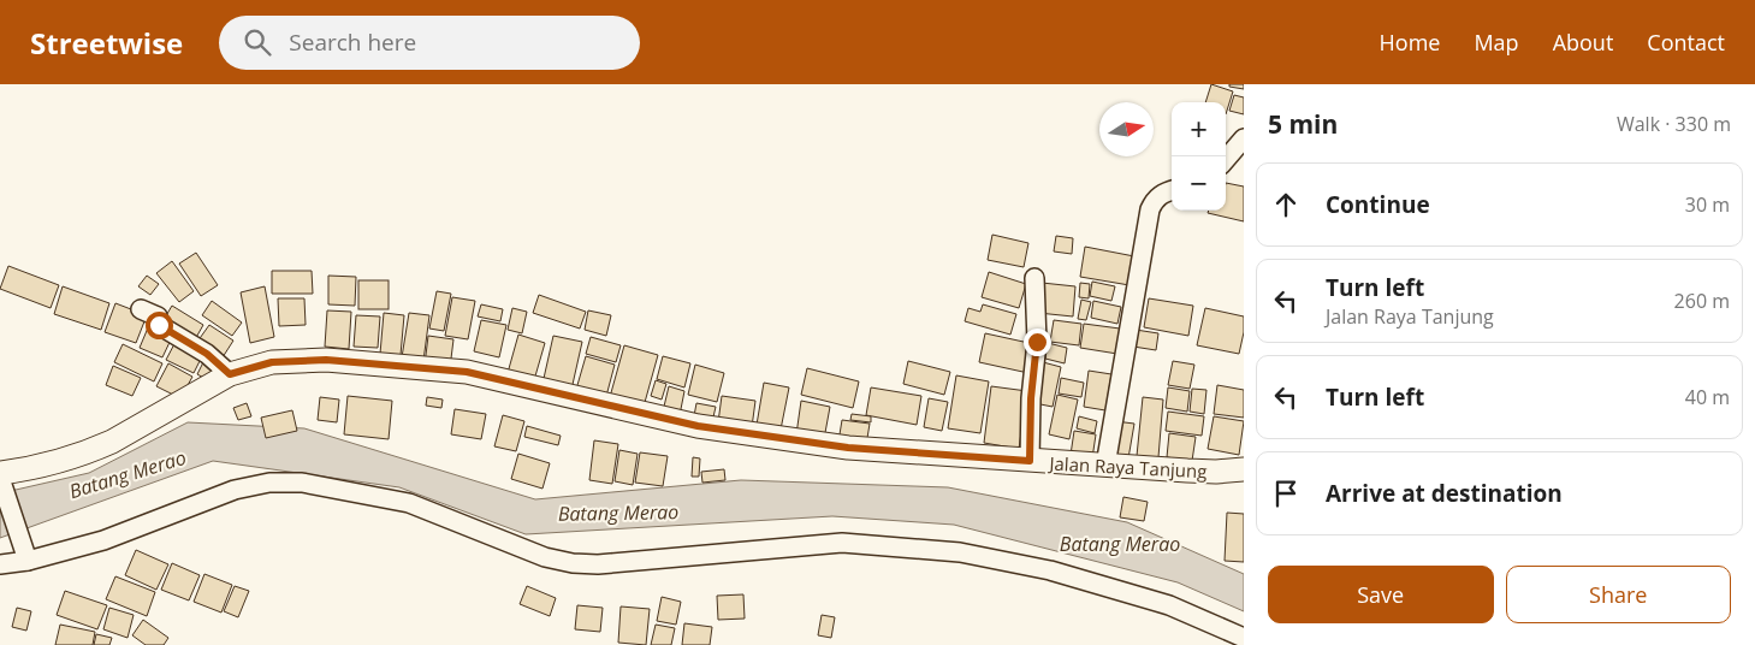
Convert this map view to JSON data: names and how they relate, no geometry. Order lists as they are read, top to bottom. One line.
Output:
{"streets":{"street":["Jalan Raya Tanjung"]},"water":["Batang Merao"],"north":"right","page":{"header":"Streetwise","search":"Search here","nav":["Home","Map","About","Contact"],"heading":["5 min","Walk · 330 m"],"map_buttons":["+","−"],"list":[["Continue","30 m"],["Turn left","Jalan Raya Tanjung","260 m"],["Turn left","40 m"],"Arrive at destination"],"buttons":["Save","Share"]}}
